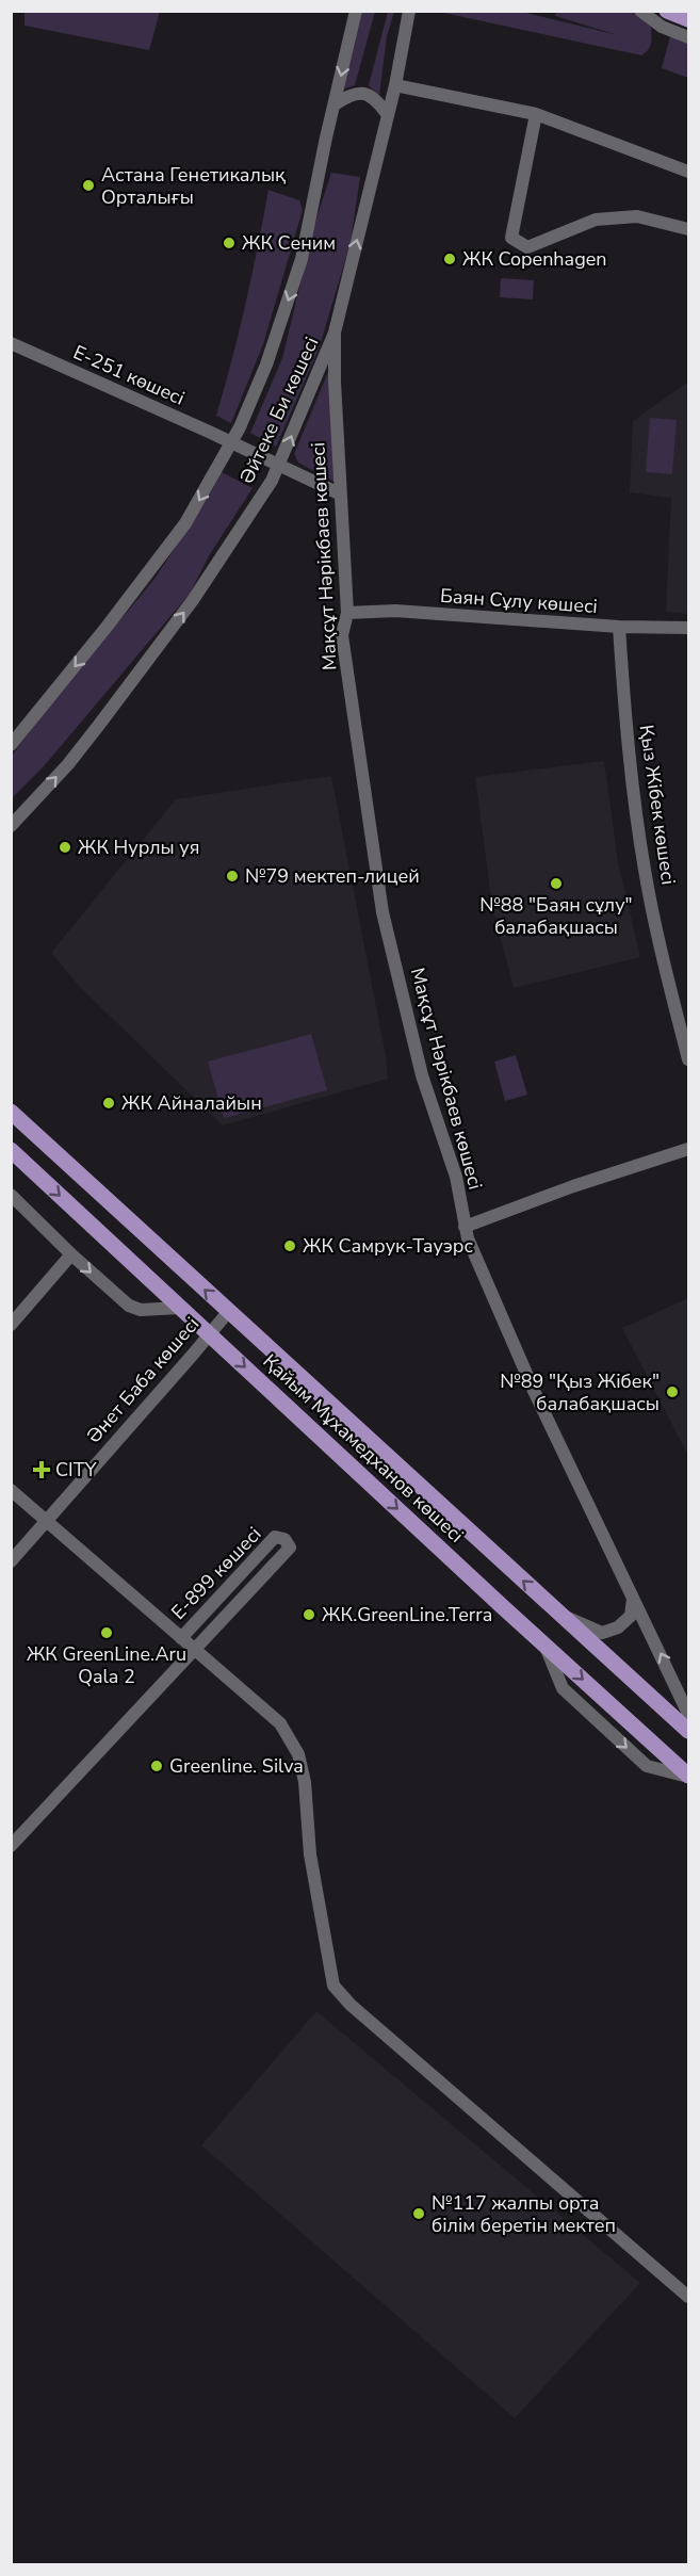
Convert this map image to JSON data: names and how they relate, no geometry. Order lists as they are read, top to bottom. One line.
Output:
{"streets":{"main road":["Қайым Мұхамедханов көшесі"],"street":["Е-251 көшесі","Әйтеке Би көшесі","Мақсұт Нәрікбаев көшесі","Баян Сұлу көшесі","Қыз Жібек көшесі","Әнет Баба көшесі","Е-899 көшесі"]},"crossings":[["Е-251 көшесі","Әйтеке Би көшесі"],["Е-251 көшесі","Мақсұт Нәрікбаев көшесі"],["Әйтеке Би көшесі","Мақсұт Нәрікбаев көшесі"],["Мақсұт Нәрікбаев көшесі","Баян Сұлу көшесі"],["Баян Сұлу көшесі","Қыз Жібек көшесі"],["Әнет Баба көшесі","Қайым Мұхамедханов көшесі"]],"places":{"other":["Астана Генетикалық Орталығы","ЖК Сеним","ЖК Copenhagen","ЖК Нурлы уя","№79 мектеп-лицей","№88 \"Баян сұлу\" балабақшасы","ЖК Айналайын","ЖК Самрук-Тауэрс","№89 \"Қыз Жібек\" балабақшасы","ЖК.GreenLine.Terra","ЖК GreenLine.Aru Qala 2","Greenline. Silva","№117 жалпы орта білім беретін мектеп"],"health":["CITY"]}}
